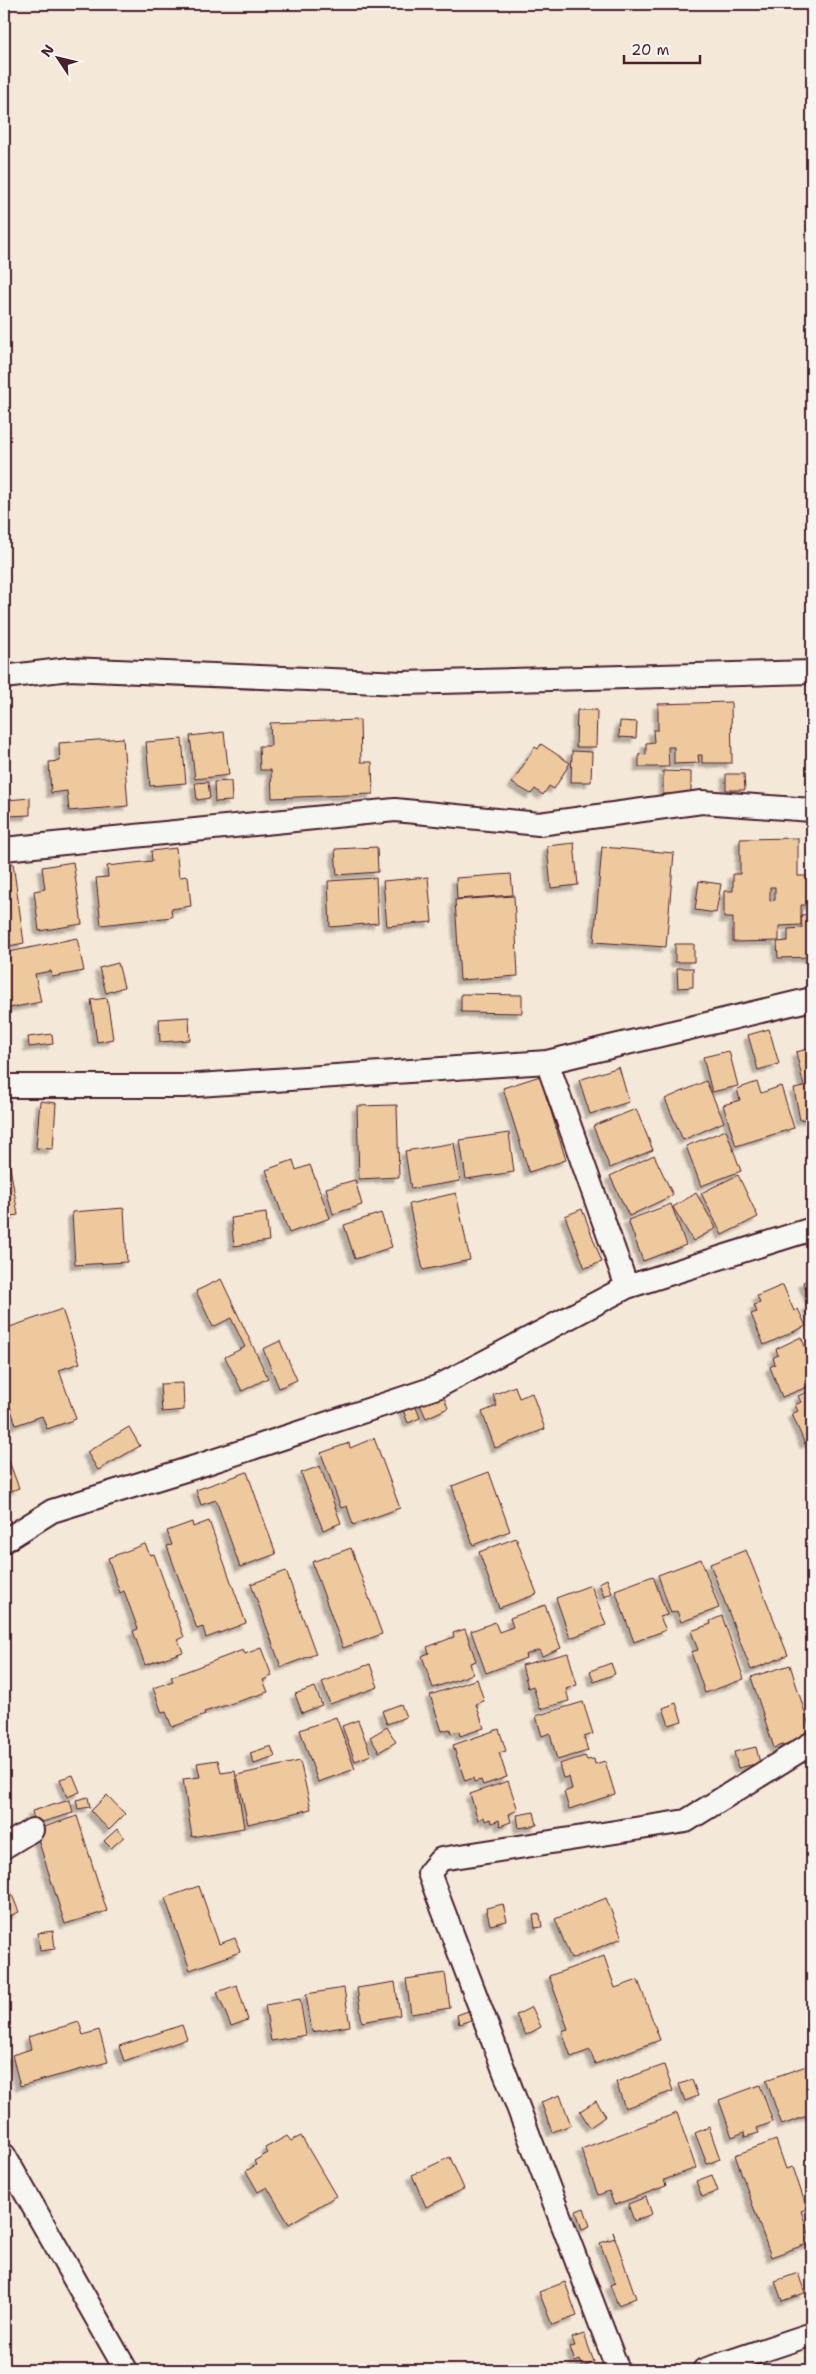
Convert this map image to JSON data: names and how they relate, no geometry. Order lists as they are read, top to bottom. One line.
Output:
{"scale_bar":"20 m","north":"top left"}
